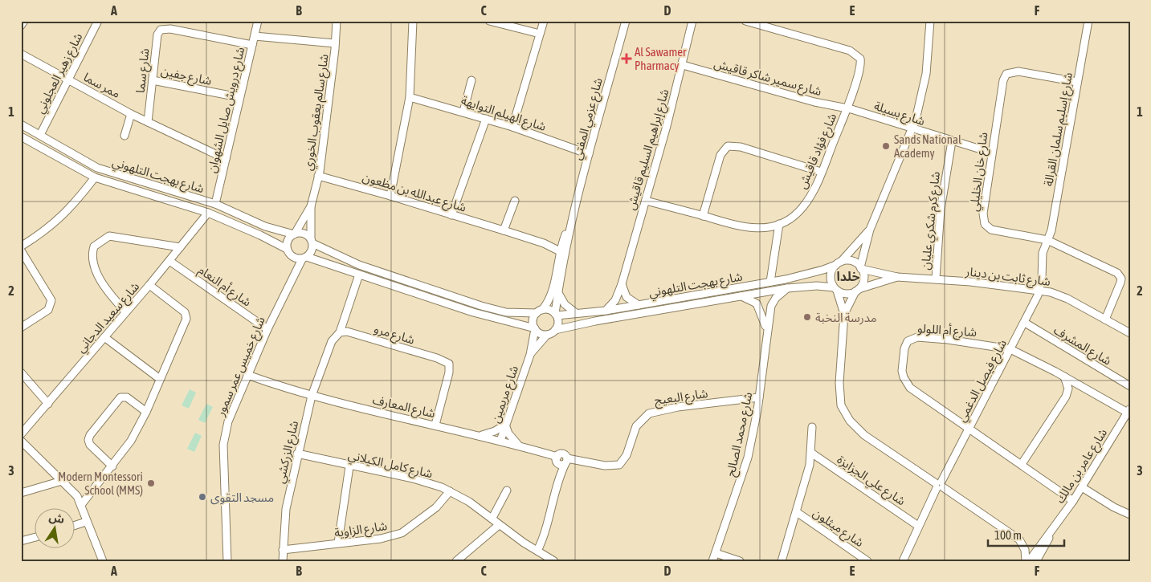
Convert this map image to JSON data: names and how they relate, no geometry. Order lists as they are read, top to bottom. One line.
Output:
{"streets":{"street":["شارع سما","شارع زهير العجلوني","شارع جفين","شارع سمير شاكر قاقيش","ممر سما","شارع درويش صايل الشهوان","شارع سالم يعقوب الخوري","شارع الهيلم التوايهة","شارع بسيلة","شارع عزمي المفتي","شارع إسليم سلمان القرالة","شارع إبراهيم السليم قاقيش","شارع فؤاد قاقيش","شارع خان الخليلي","شارع بهجت التلهوني","شارع عبدالله بن مظعون","شارع كرم شكري عليان","شارع ثابت بن دينار","شارع أم النعام","شارع سعيد الدجاني","شارع أم اللولو","شارع مرو","شارع المشرف","شارع خميس عمر سمور","شارع فيصل الدغمي","شارع مريمين","شارع البعيج","شارع المعارف","شارع محمد الصالح","شارع الزركشي","شارع كامل الكيلاني","شارع عامر بن مالك","شارع علي الجزايزة","شارع ميثلون","شارع الزاوية"]},"crossings":[["شارع سما","شارع جفين"],["شارع سما","ممر سما"],["شارع سما","شارع درويش صايل الشهوان"],["شارع زهير العجلوني","ممر سما"],["شارع زهير العجلوني","شارع بهجت التلهوني"],["شارع جفين","شارع درويش صايل الشهوان"],["شارع سمير شاكر قاقيش","شارع بسيلة"],["شارع سمير شاكر قاقيش","شارع إبراهيم السليم قاقيش"],["شارع سمير شاكر قاقيش","شارع فؤاد قاقيش"],["شارع درويش صايل الشهوان","شارع بهجت التلهوني"],["شارع سالم يعقوب الخوري","شارع بهجت التلهوني"],["شارع سالم يعقوب الخوري","شارع عبدالله بن مظعون"],["شارع سالم يعقوب الخوري","شارع خميس عمر سمور"],["شارع الهيلم التوايهة","شارع عزمي المفتي"],["شارع بسيلة","شارع فؤاد قاقيش"],["شارع بسيلة","شارع خان الخليلي"],["شارع بسيلة","شارع كرم شكري عليان"],["شارع عزمي المفتي","شارع بهجت التلهوني"],["شارع عزمي المفتي","شارع عبدالله بن مظعون"],["شارع عزمي المفتي","شارع مريمين"],["شارع إسليم سلمان القرالة","شارع خان الخليلي"],["شارع إسليم سلمان القرالة","شارع ثابت بن دينار"],["شارع إسليم سلمان القرالة","شارع فيصل الدغمي"],["شارع إبراهيم السليم قاقيش","شارع فؤاد قاقيش"],["شارع إبراهيم السليم قاقيش","شارع بهجت التلهوني"],["شارع خان الخليلي","شارع ثابت بن دينار"],["شارع بهجت التلهوني","شارع ثابت بن دينار"],["شارع بهجت التلهوني","شارع سعيد الدجاني"],["شارع بهجت التلهوني","شارع خميس عمر سمور"],["شارع بهجت التلهوني","شارع مريمين"],["شارع بهجت التلهوني","شارع محمد الصالح"],["شارع كرم شكري عليان","شارع ثابت بن دينار"],["شارع ثابت بن دينار","شارع فيصل الدغمي"],["شارع أم النعام","شارع سعيد الدجاني"],["شارع أم النعام","شارع خميس عمر سمور"],["شارع أم اللولو","شارع فيصل الدغمي"],["شارع مرو","شارع المعارف"],["شارع المشرف","شارع فيصل الدغمي"],["شارع خميس عمر سمور","شارع المعارف"],["شارع فيصل الدغمي","شارع علي الجزايزة"],["شارع مريمين","شارع المعارف"],["شارع البعيج","شارع المعارف"],["شارع البعيج","شارع محمد الصالح"],["شارع المعارف","شارع الزركشي"],["شارع الزركشي","شارع كامل الكيلاني"],["شارع الزركشي","شارع الزاوية"],["شارع كامل الكيلاني","شارع الزاوية"]],"districts":["خلدا"],"places":{"health":["Al Sawamer Pharmacy"],"other":["Sands National Academy","مدرسة النخبة","Modern Montessori School (MMS)","مسجد التقوى"]},"scale_bar":"100 m","north":"top","grid":{"columns":["A","B","C","D","E","F"],"rows":["1","2","3"]}}
